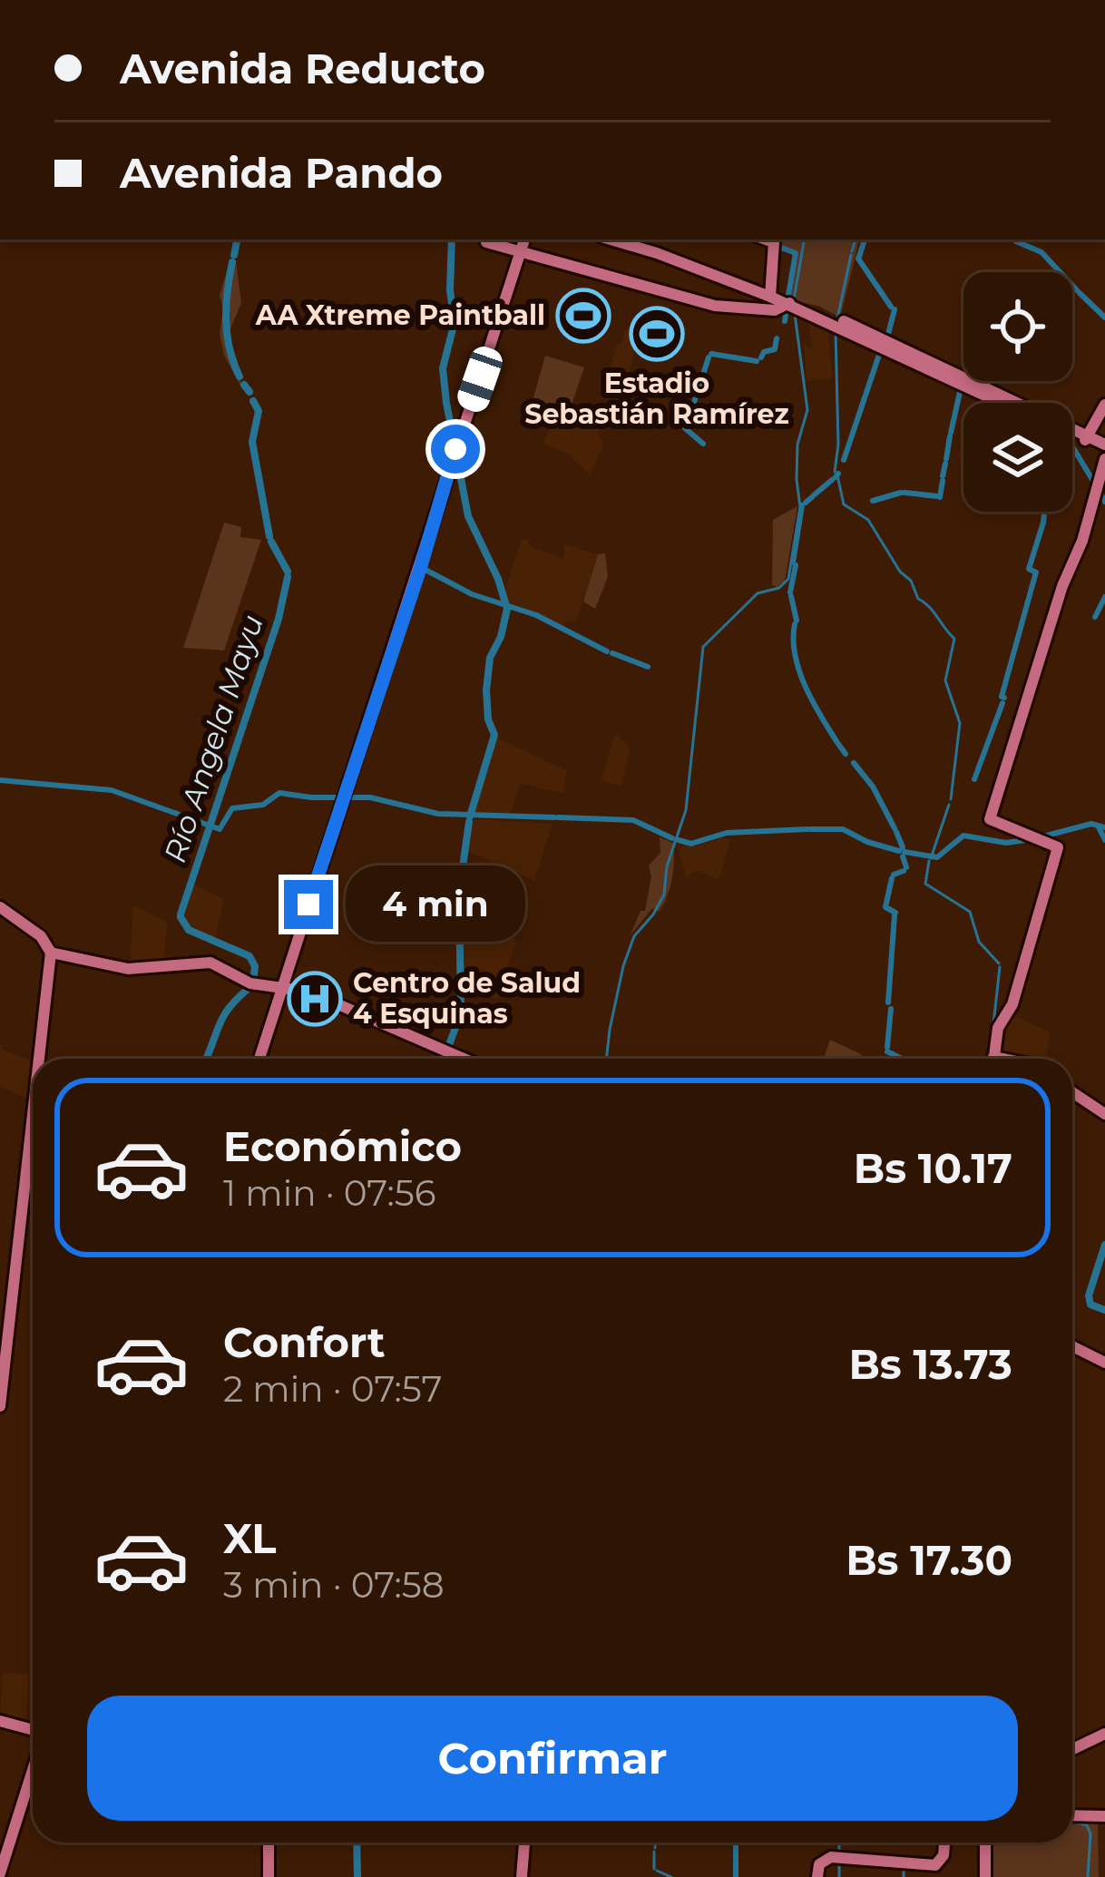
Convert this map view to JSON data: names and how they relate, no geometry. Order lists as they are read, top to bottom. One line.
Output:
{"water":["Río Angela Mayu"],"places":{"sports":["AA Xtreme Paintball","Estadio Sebastián Ramírez"],"hospital":["Centro de Salud 4 Esquinas"]},"page":{"banner":["Avenida Reducto","Avenida Pando"],"bubble":"4 min","list":[{"name":"Económico","note":"1 min · 07:56","value":"Bs 10.17"},{"name":"Confort","note":"2 min · 07:57","value":"Bs 13.73"},{"name":"XL","note":"3 min · 07:58","value":"Bs 17.30"}],"buttons":"Confirmar"}}
